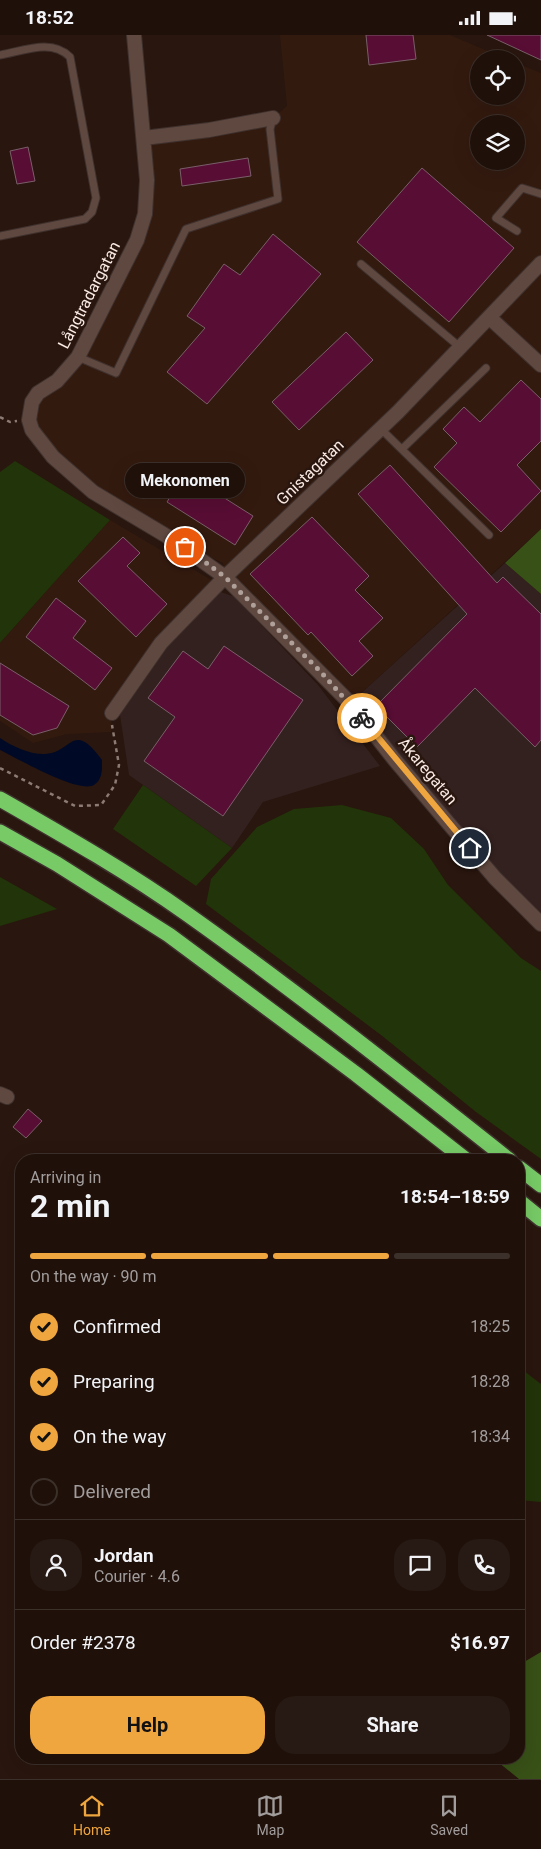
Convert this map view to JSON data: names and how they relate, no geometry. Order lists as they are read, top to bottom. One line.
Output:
{"streets":{"street":["Långtradargatan","Gnistagatan","Åkaregatan"]},"crossings":[["Gnistagatan","Åkaregatan"]],"places":["Mekonomen"],"page":{"status":"18:52","bubble":"Mekonomen","heading":["2 min","Arriving in","18:54–18:59"],"panel":["Jordan","Courier · 4.6","Order #2378","$16.97"],"bar":"On the way · 90 m","list":[["Confirmed","18:25"],["Preparing","18:28"],["On the way","18:34"],"Delivered"],"buttons":["Help","Share"],"tabs":["Home","Map","Saved"]}}
